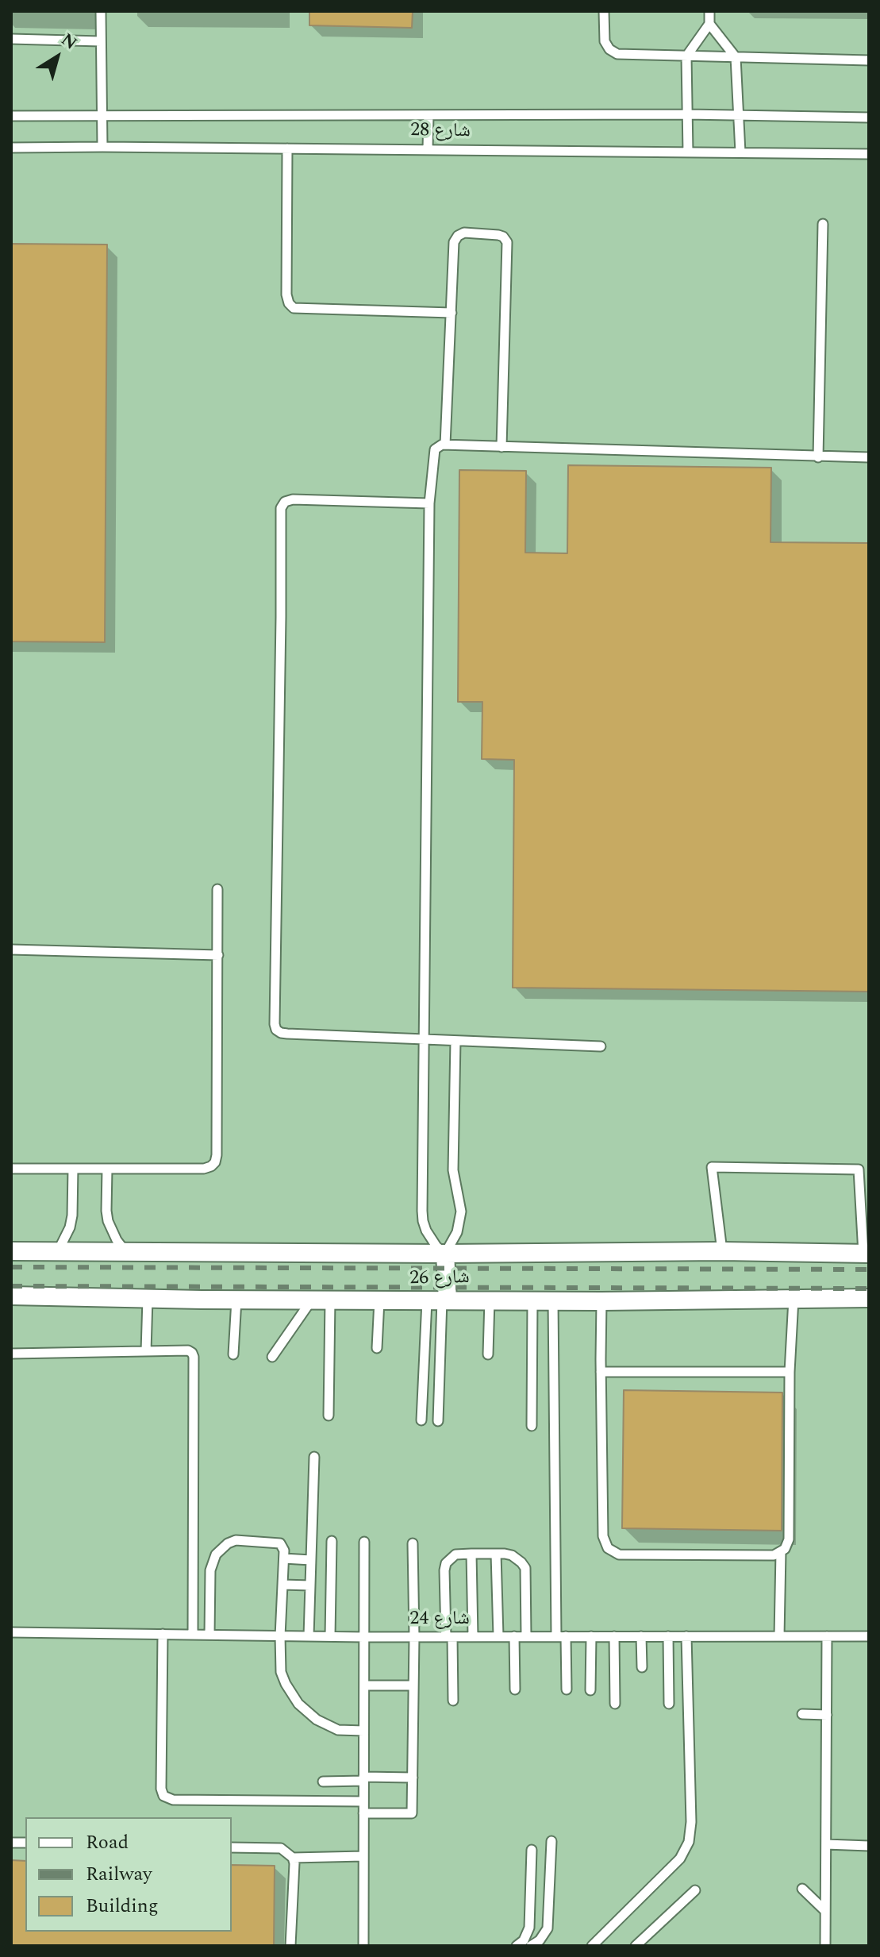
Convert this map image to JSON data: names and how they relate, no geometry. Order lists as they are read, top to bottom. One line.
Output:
{"streets":{"street":["شارع 26"],"lane":["شارع 28","شارع 24"]},"legend":["Road","Railway","Building"],"north":"top right"}
